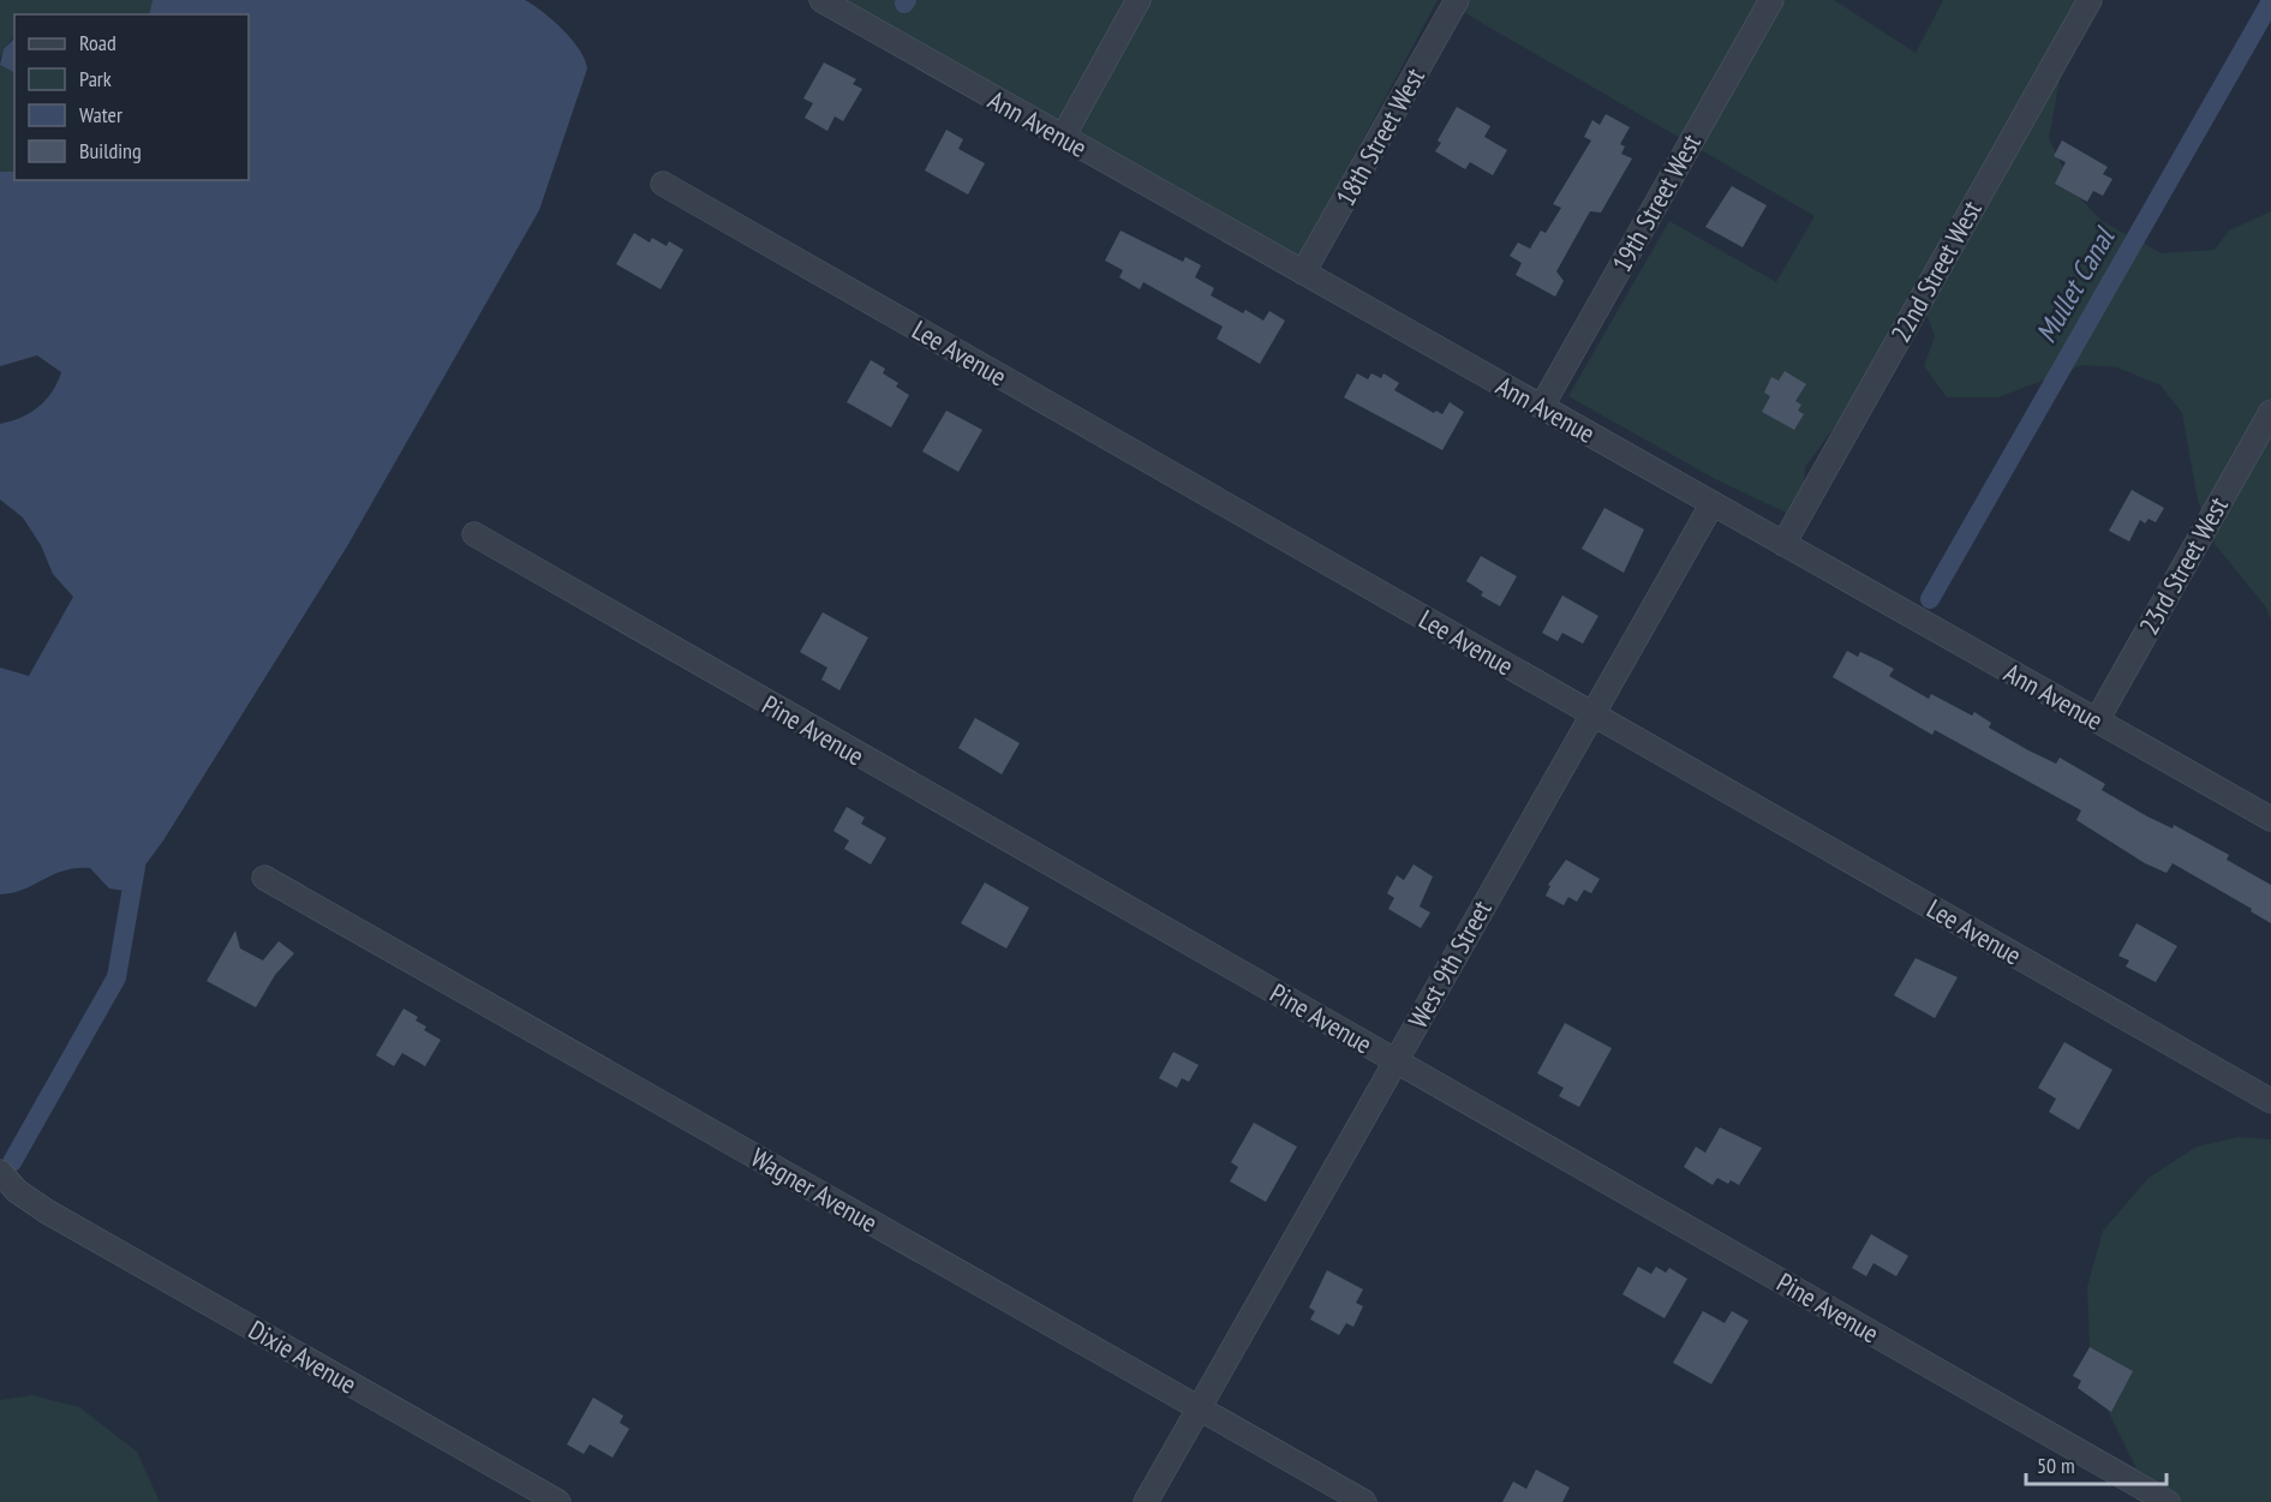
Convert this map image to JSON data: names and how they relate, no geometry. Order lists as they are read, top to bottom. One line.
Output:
{"streets":{"street":["Ann Avenue","18th Street West","19th Street West","22nd Street West","Lee Avenue","23rd Street West","Pine Avenue","West 9th Street","Wagner Avenue","Dixie Avenue"]},"crossings":[["Ann Avenue","18th Street West"],["Ann Avenue","19th Street West"],["Ann Avenue","22nd Street West"],["Ann Avenue","23rd Street West"],["Ann Avenue","West 9th Street"],["Lee Avenue","West 9th Street"],["Pine Avenue","West 9th Street"],["West 9th Street","Wagner Avenue"]],"water":["Mullet Canal"],"legend":["Road","Park","Water","Building"],"scale_bar":"50 m"}
